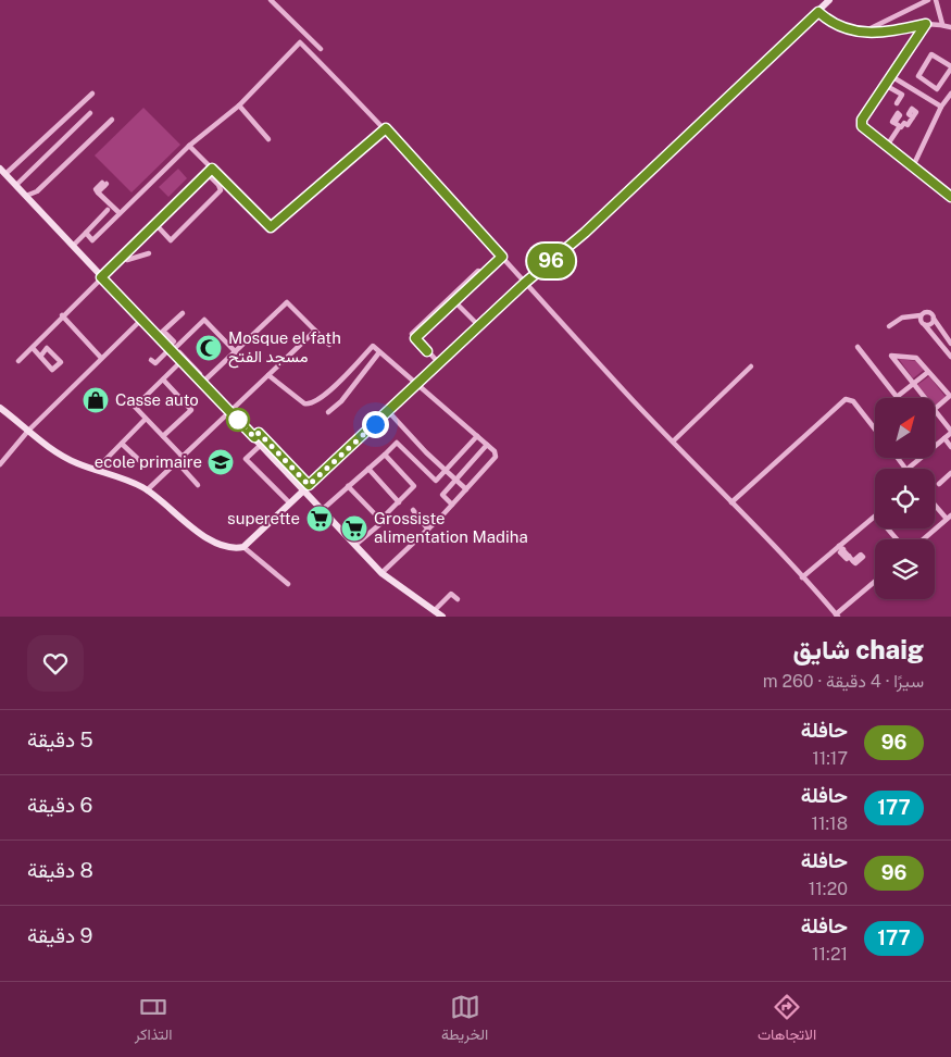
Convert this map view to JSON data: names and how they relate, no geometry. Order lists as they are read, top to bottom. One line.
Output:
{"places":{"mosque":["Mosque el fath مسجد الفتح"],"shop":["Casse auto"],"school or university":["ecole primaire"],"supermarket":["superette","Grossiste alimentation Madiha"]},"lines":["bus line 96"],"north":"top right","page":{"on_map":"96","heading":["chaig شايق","سيرًا · 4 دقيقة · 260 m"],"list":[{"mark":"96","name":"حافلة","note":"11:17","value":"5 دقيقة"},{"mark":"177","name":"حافلة","note":"11:18","value":"6 دقيقة"},{"mark":"96","name":"حافلة","note":"11:20","value":"8 دقيقة"},{"mark":"177","name":"حافلة","note":"11:21","value":"9 دقيقة"}],"tabs":["الاتجاهات","الخريطة","التذاكر"]}}
